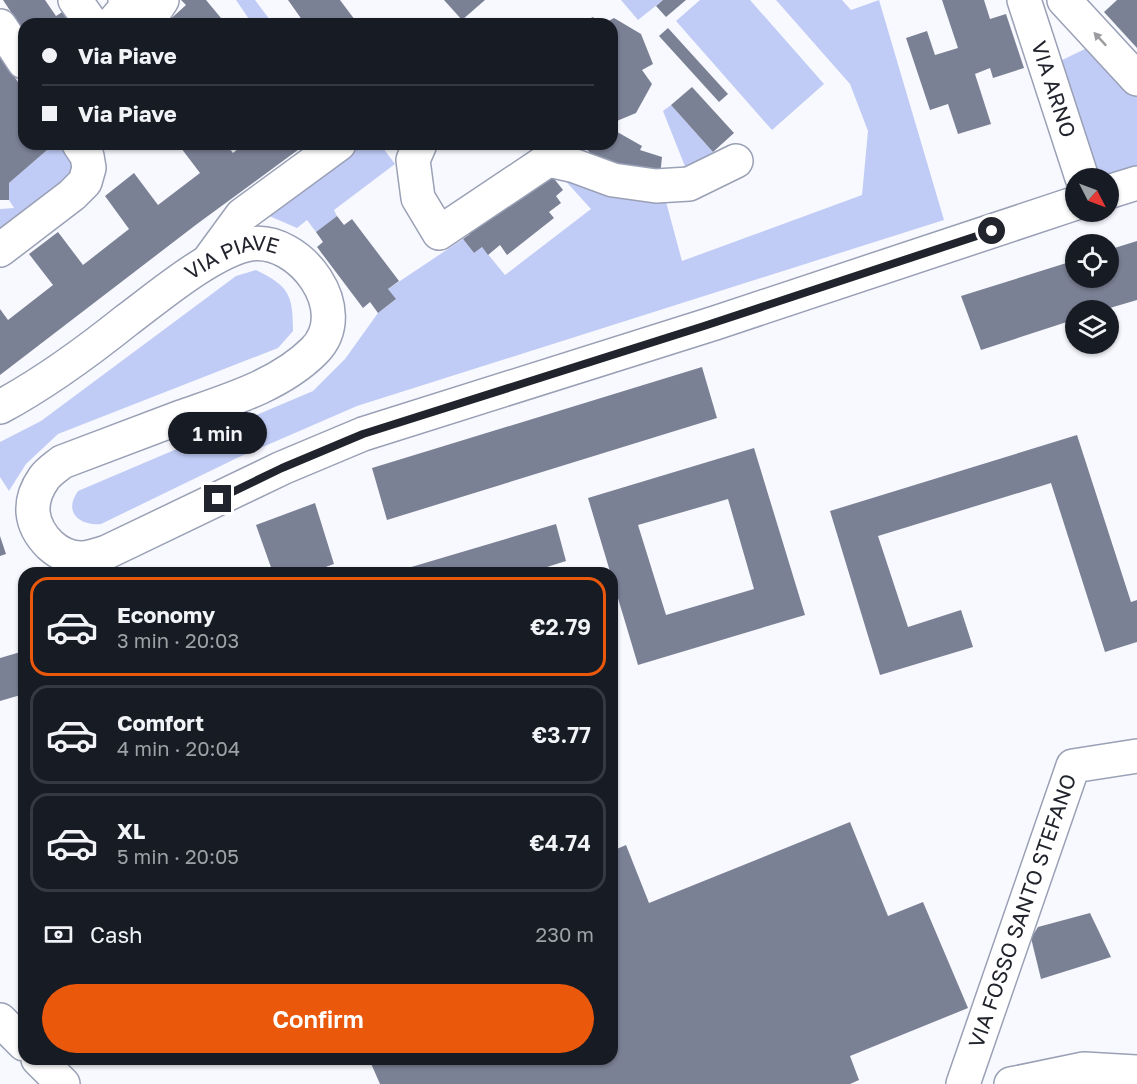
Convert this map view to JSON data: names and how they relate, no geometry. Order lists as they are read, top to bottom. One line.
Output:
{"streets":{"main road":["VIA ARNO","VIA PIAVE","VIA FOSSO SANTO STEFANO"]},"north":"bottom right","page":{"banner":["Via Piave","Via Piave"],"bubble":"1 min","list":[{"name":"Economy","note":"3 min · 20:03","value":"€2.79"},{"name":"Comfort","note":"4 min · 20:04","value":"€3.77"},{"name":"XL","note":"5 min · 20:05","value":"€4.74"}],"pay":["Cash","230 m"],"buttons":"Confirm"}}
